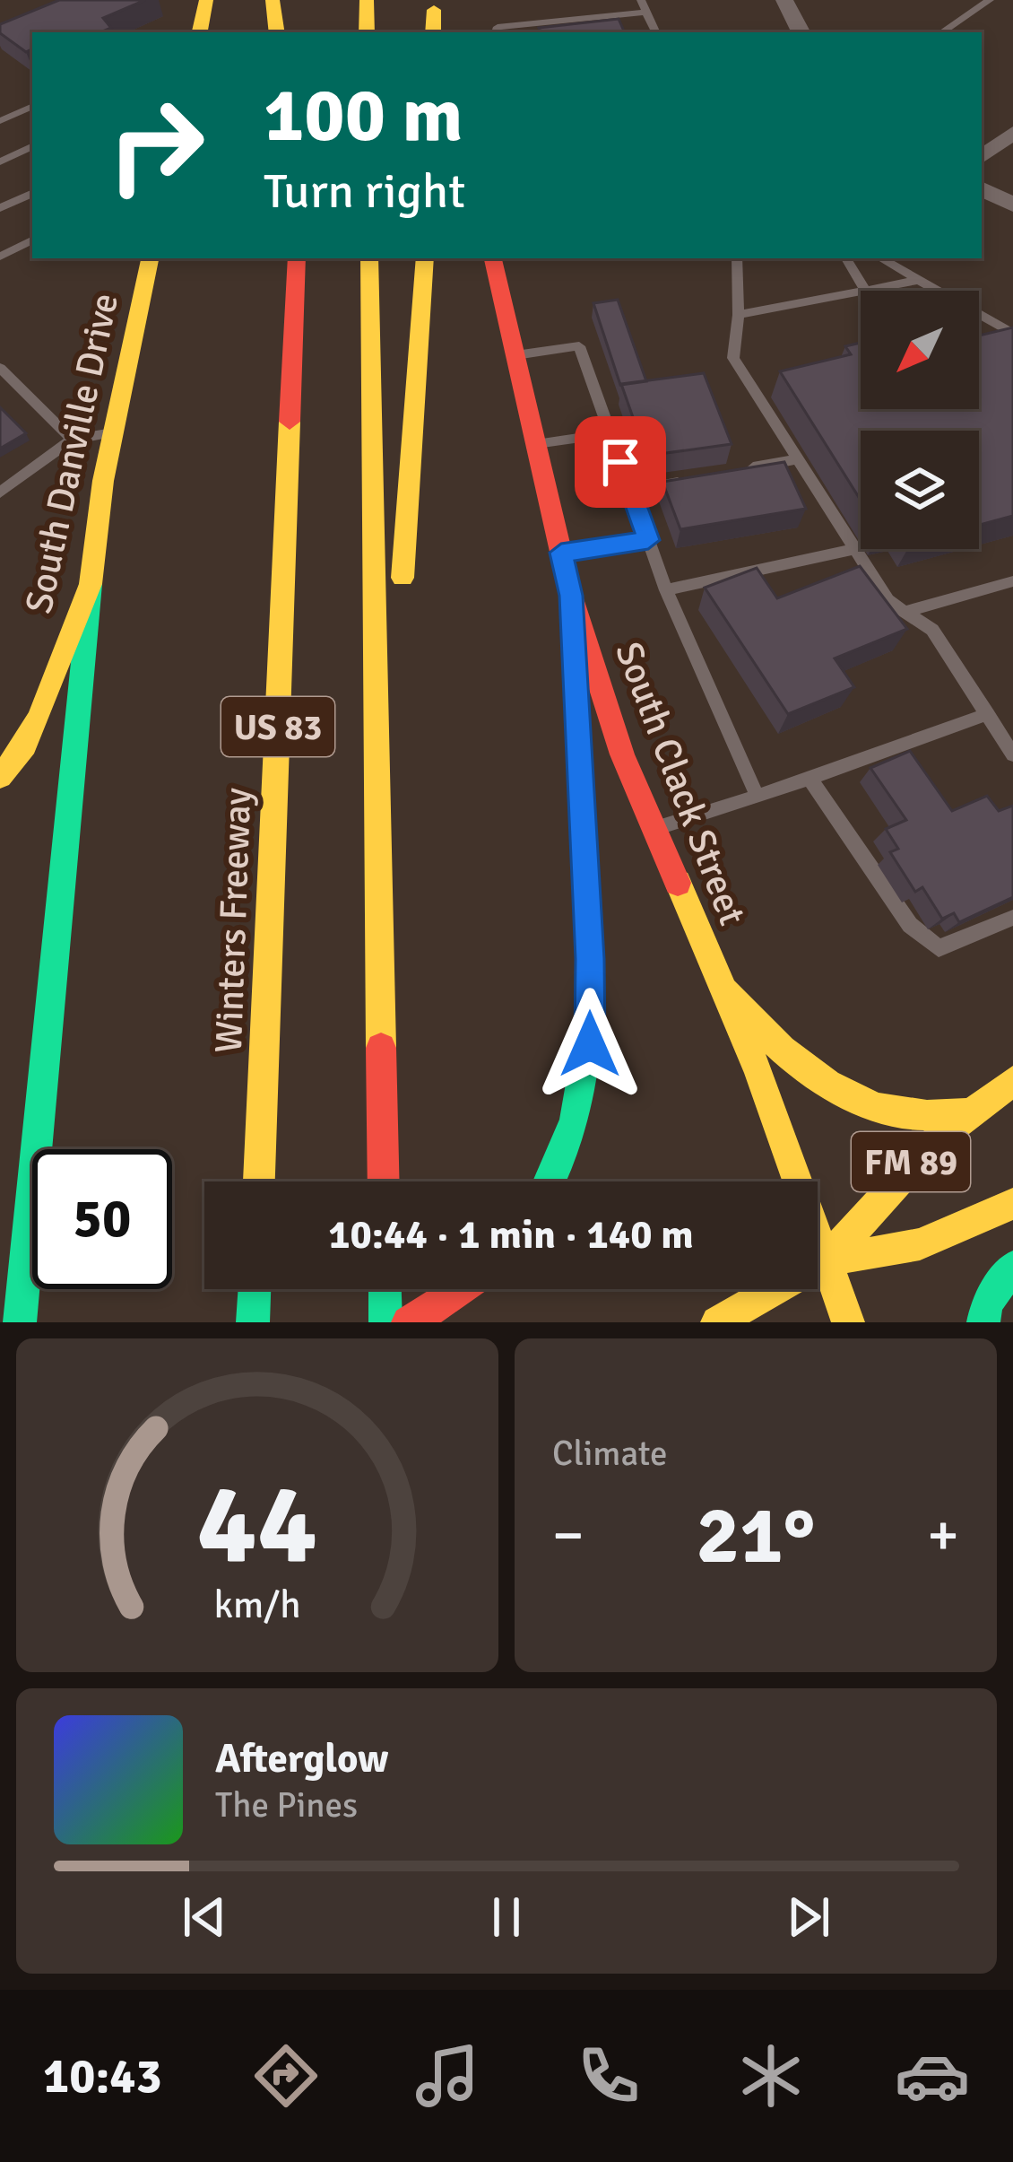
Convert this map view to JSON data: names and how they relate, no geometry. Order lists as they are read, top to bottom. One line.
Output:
{"streets":{"main road":["South Danville Drive","US 83","South Clack Street","Winters Freeway","FM 89"]},"crossings":[["South Clack Street","FM 89"]],"north":"bottom left","page":{"turn":["100 m","Turn right"],"limit":"50","trip":"10:44 · 1 min · 140 m","tile":"Climate","heat":["−","21°","+"],"song":["Afterglow","The Pines"],"tabs":"10:43","gauge":["44","km/h"]}}
